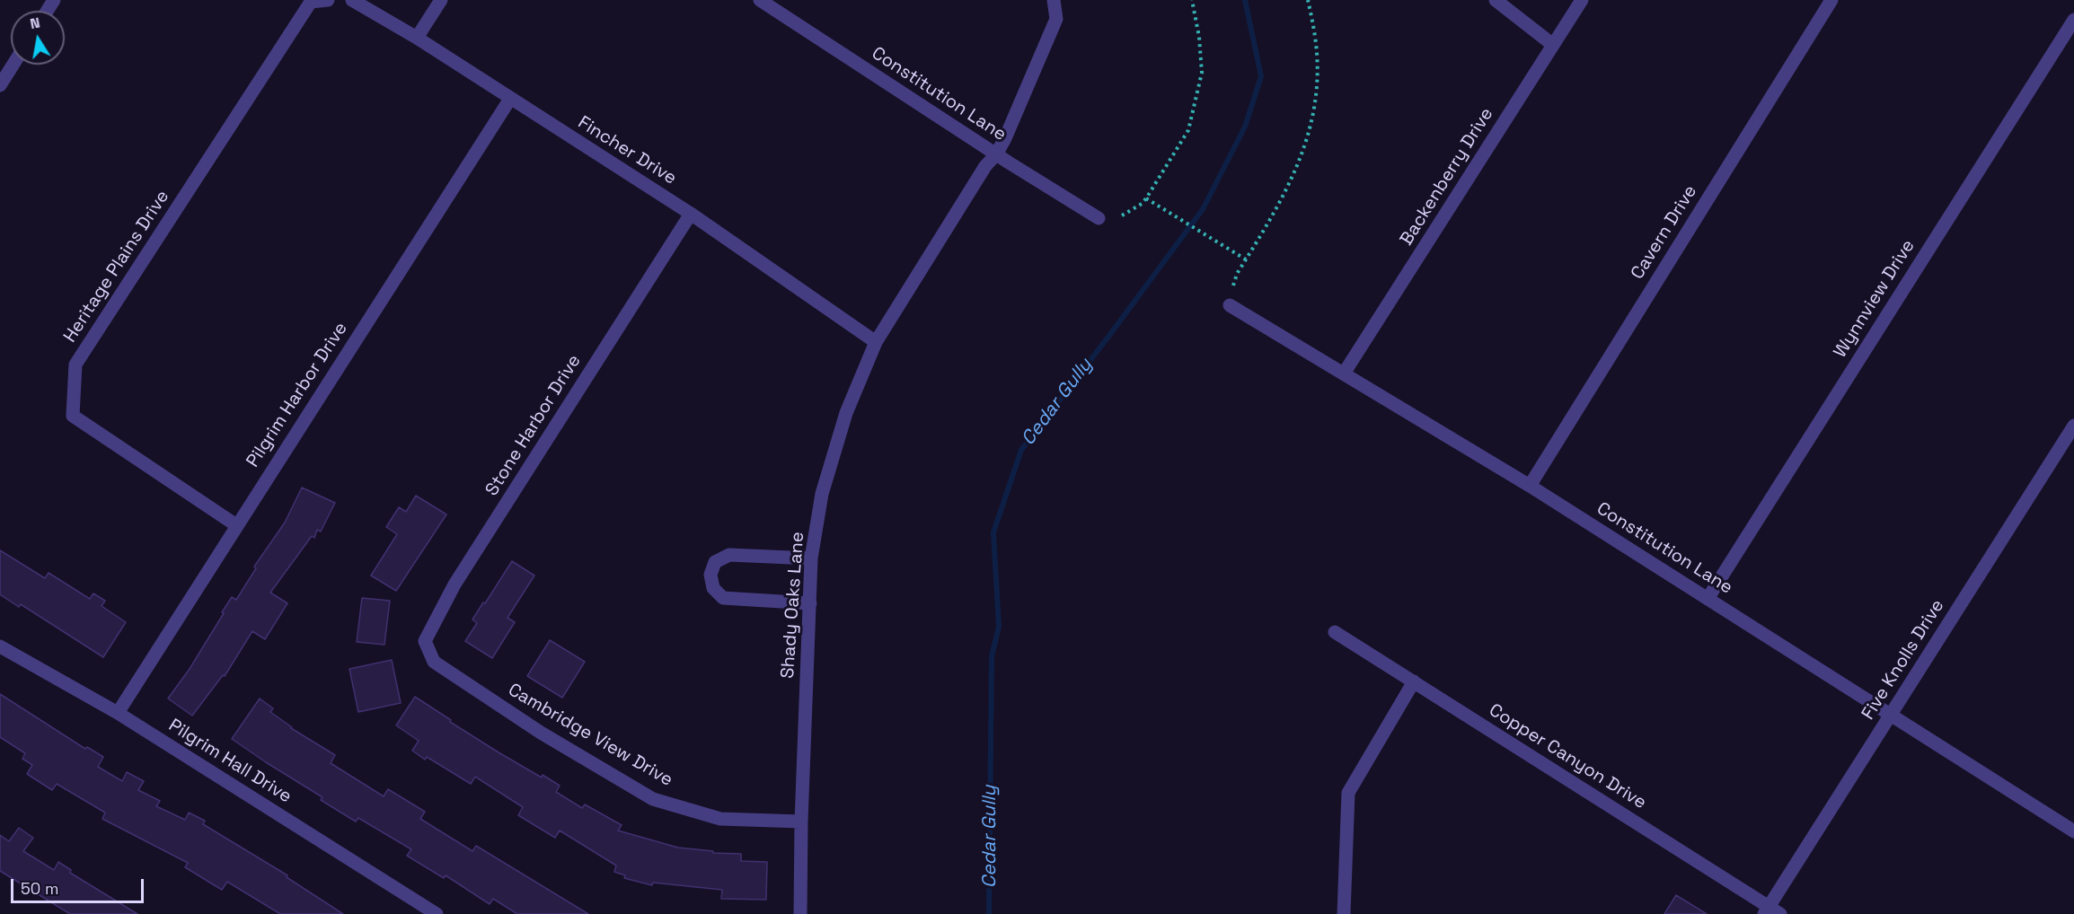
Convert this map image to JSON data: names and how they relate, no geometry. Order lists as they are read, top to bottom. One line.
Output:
{"streets":{"street":["Constitution Lane","Fincher Drive","Backenberry Drive","Cavern Drive","Heritage Plains Drive","Wynnview Drive","Pilgrim Harbor Drive","Stone Harbor Drive","Shady Oaks Lane","Five Knolls Drive","Cambridge View Drive","Copper Canyon Drive","Pilgrim Hall Drive"]},"crossings":[["Constitution Lane","Backenberry Drive"],["Constitution Lane","Cavern Drive"],["Constitution Lane","Wynnview Drive"],["Constitution Lane","Shady Oaks Lane"],["Constitution Lane","Five Knolls Drive"],["Fincher Drive","Pilgrim Harbor Drive"],["Fincher Drive","Stone Harbor Drive"],["Fincher Drive","Shady Oaks Lane"],["Heritage Plains Drive","Pilgrim Harbor Drive"],["Pilgrim Harbor Drive","Pilgrim Hall Drive"],["Stone Harbor Drive","Cambridge View Drive"],["Shady Oaks Lane","Cambridge View Drive"],["Five Knolls Drive","Copper Canyon Drive"]],"water":["Cedar Gully"],"scale_bar":"50 m","north":"top"}
